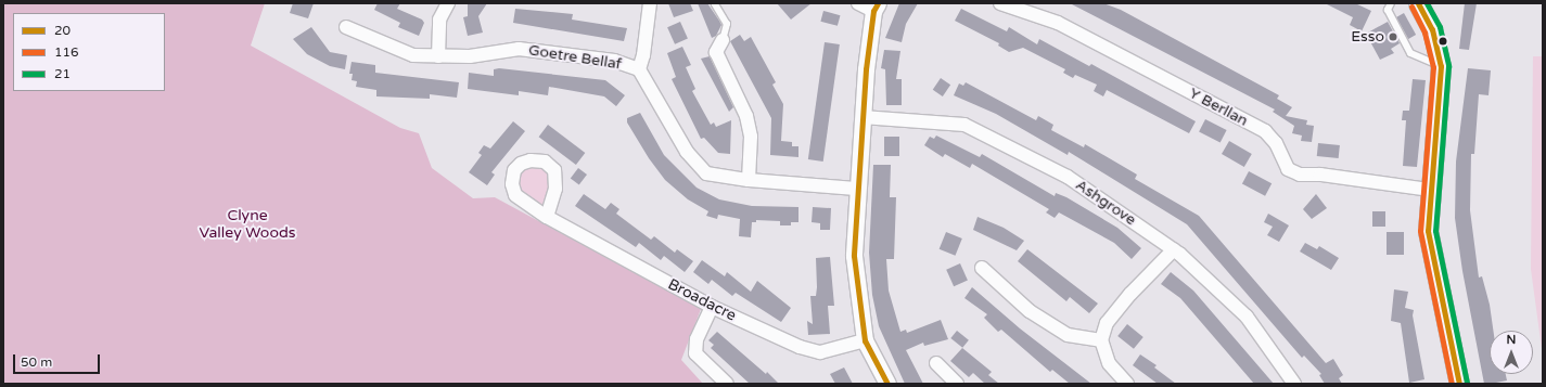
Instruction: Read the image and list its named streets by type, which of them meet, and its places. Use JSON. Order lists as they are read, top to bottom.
{
  "streets": {
    "street": [
      "Goetre Bellaf",
      "Y Berllan",
      "Ashgrove",
      "Broadacre"
    ]
  },
  "parks": ["Clyne Valley Woods"],
  "places": ["Esso"],
  "lines": ["transit line 20", "transit line 21", "transit line 116"],
  "legend": ["20", "116", "21"],
  "scale_bar": "50 m",
  "north": "top"
}
